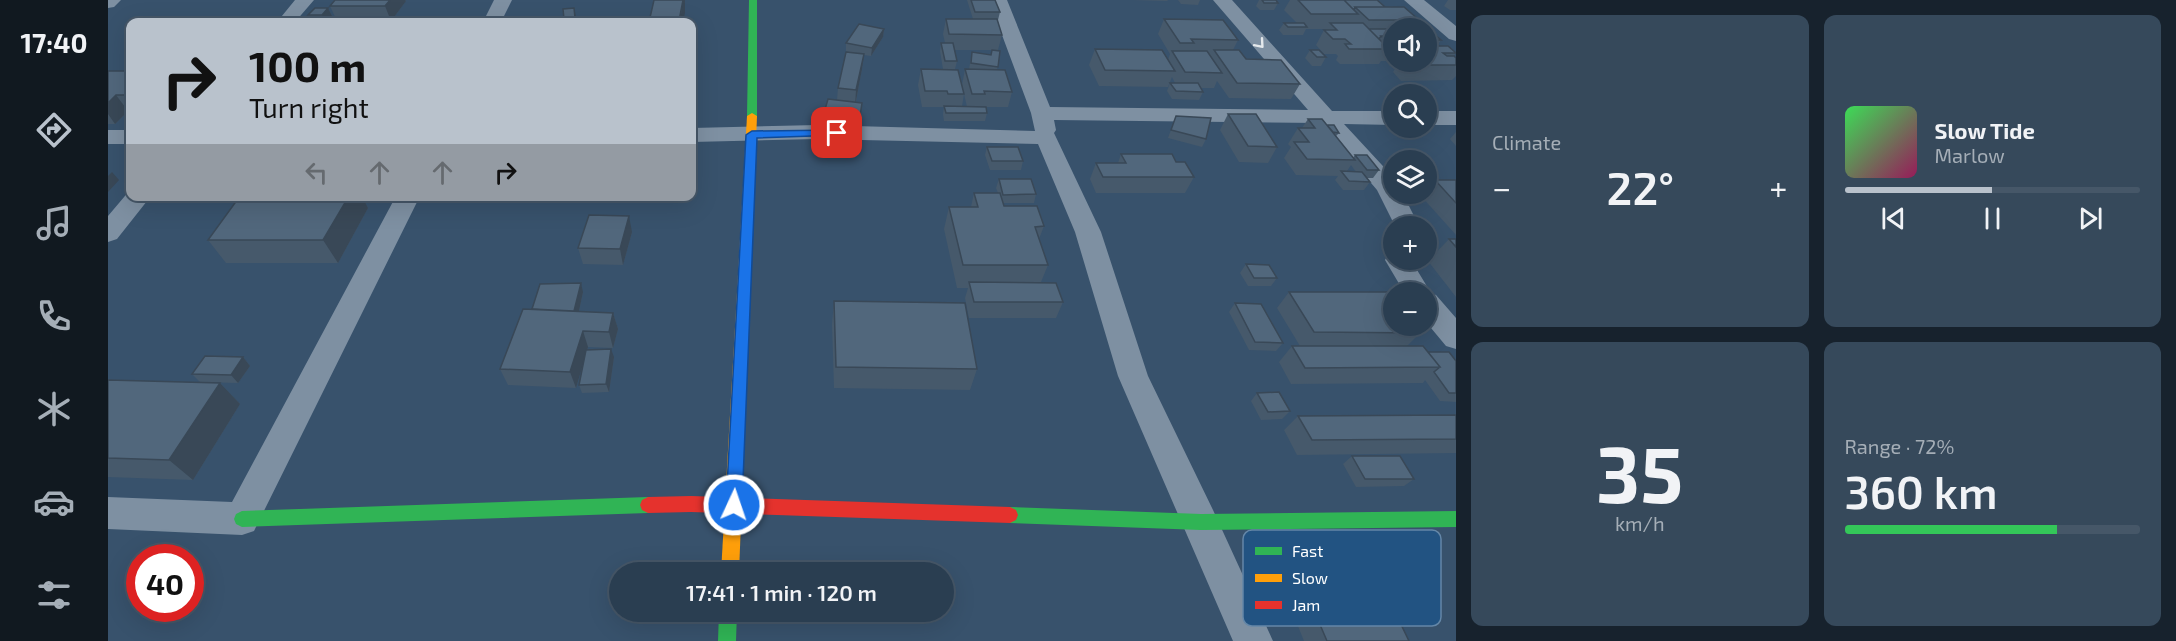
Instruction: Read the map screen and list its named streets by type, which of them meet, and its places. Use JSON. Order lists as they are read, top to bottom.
{
  "legend": ["Fast", "Slow", "Jam"],
  "page": {
    "tabs": "17:40",
    "tile": [
      "Climate",
      ["35", "km/h"],
      ["Range · 72%", "360 km"]
    ],
    "map_buttons": ["+", "−"],
    "turn": ["100 m", "Turn right"],
    "song": ["Slow Tide", "Marlow"],
    "heat": ["−", "22°", "+"],
    "limit": "40",
    "trip": "17:41 · 1 min · 120 m"
  }
}
